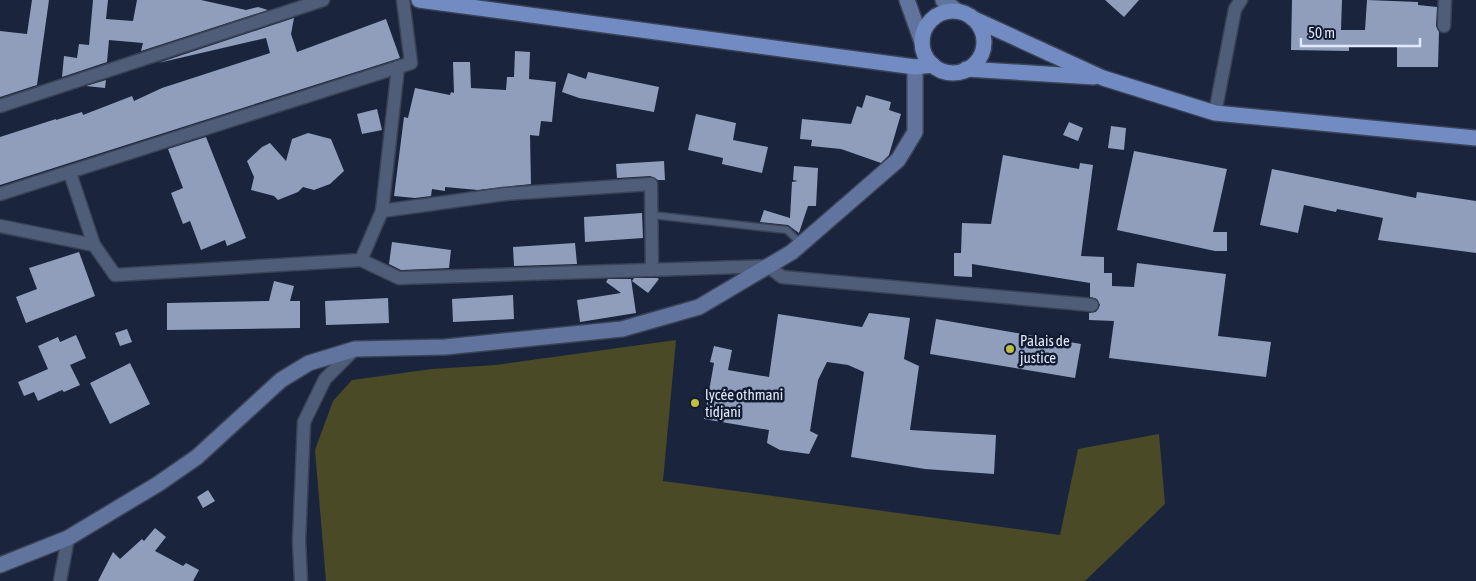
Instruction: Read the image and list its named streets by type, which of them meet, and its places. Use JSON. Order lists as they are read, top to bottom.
{
  "places": ["Palais de justice", "lycée othmani tidjani"],
  "scale_bar": "50 m"
}
